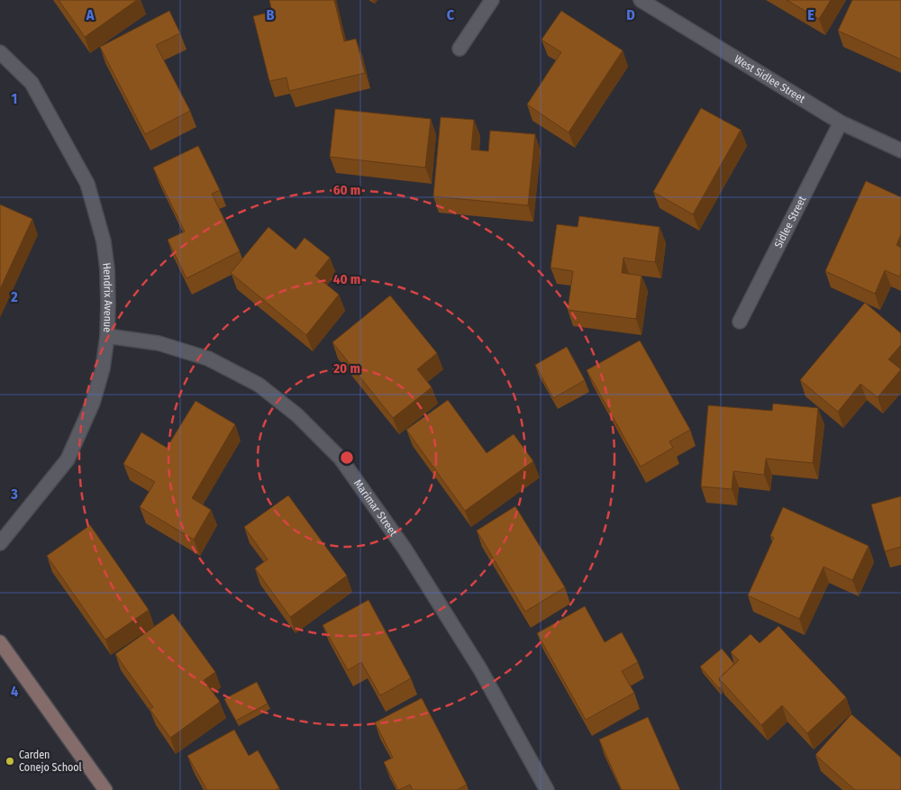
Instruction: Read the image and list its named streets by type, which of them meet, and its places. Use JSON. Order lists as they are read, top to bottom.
{
  "streets": {
    "street": [
      "West Sidlee Street",
      "Sidlee Street",
      "Hendrix Avenue",
      "Marimar Street"
    ]
  },
  "crossings": [
    ["West Sidlee Street", "Sidlee Street"],
    ["Hendrix Avenue", "Marimar Street"]
  ],
  "places": ["Carden Conejo School"],
  "grid": {
    "columns": [
      "A",
      "B",
      "C",
      "D",
      "E"
    ],
    "rows": [
      "1",
      "2",
      "3",
      "4"
    ]
  },
  "rings": ["60 m", "40 m", "20 m"]
}
